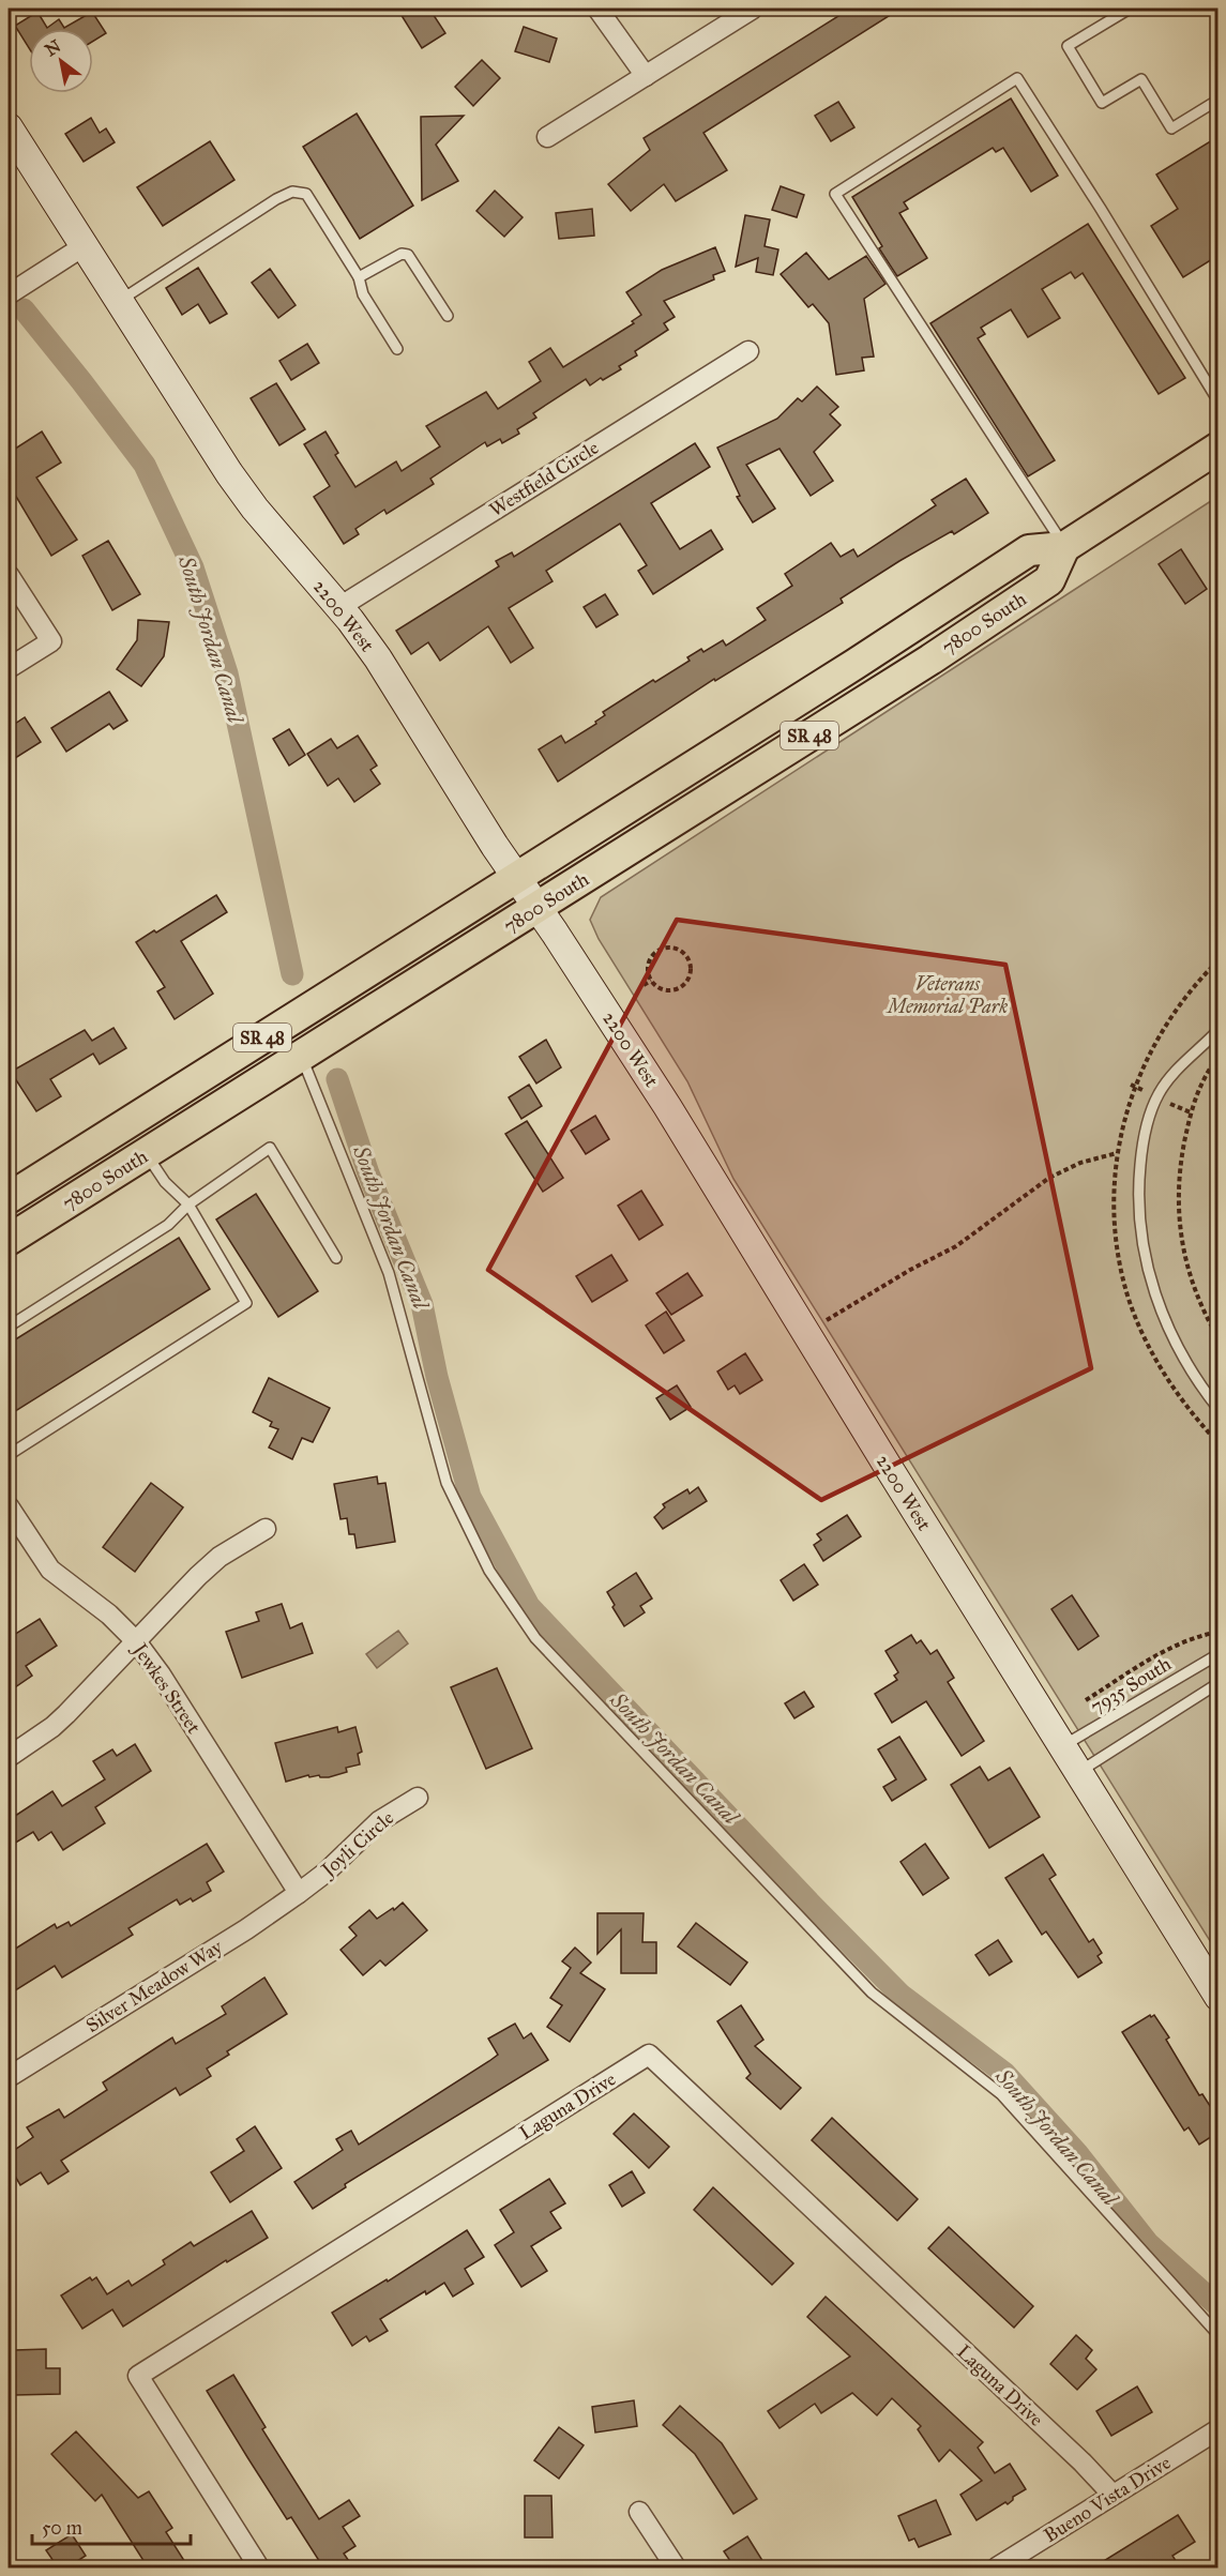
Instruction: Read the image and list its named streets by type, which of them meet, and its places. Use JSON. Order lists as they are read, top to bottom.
{
  "streets": {
    "main road": ["7800 South", "SR 48"],
    "street": [
      "Westfield Circle",
      "2200 West",
      "Jewkes Street",
      "Joyli Circle",
      "Silver Meadow Way",
      "Laguna Drive",
      "Bueno Vista Drive"
    ],
    "lane": ["7935 South"]
  },
  "crossings": [
    ["Westfield Circle", "2200 West"],
    ["2200 West", "7800 South"],
    ["2200 West", "7935 South"],
    ["Jewkes Street", "Joyli Circle"],
    ["Jewkes Street", "Silver Meadow Way"],
    ["Joyli Circle", "Silver Meadow Way"],
    ["Laguna Drive", "Bueno Vista Drive"]
  ],
  "water": ["South Jordan Canal"],
  "parks": ["Veterans Memorial Park"],
  "scale_bar": "50 m",
  "north": "top left"
}
